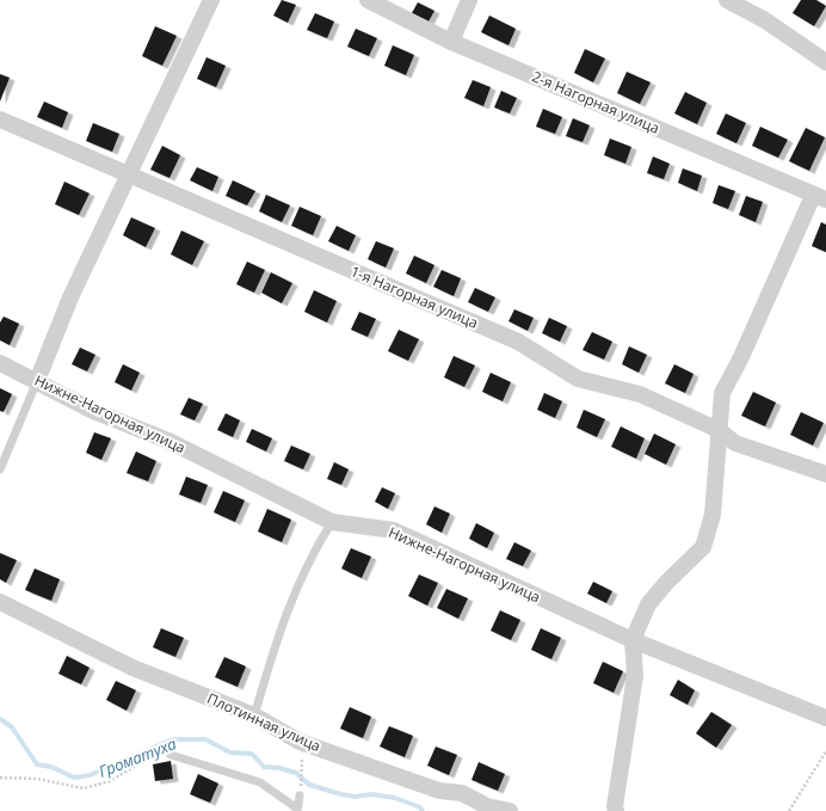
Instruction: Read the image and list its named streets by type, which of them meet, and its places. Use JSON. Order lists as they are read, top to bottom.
{
  "streets": {
    "street": [
      "2-я Нагорная улица",
      "1-я Нагорная улица",
      "Нижне-Нагорная улица",
      "Плотинная улица"
    ]
  },
  "water": ["Громатуха"]
}
